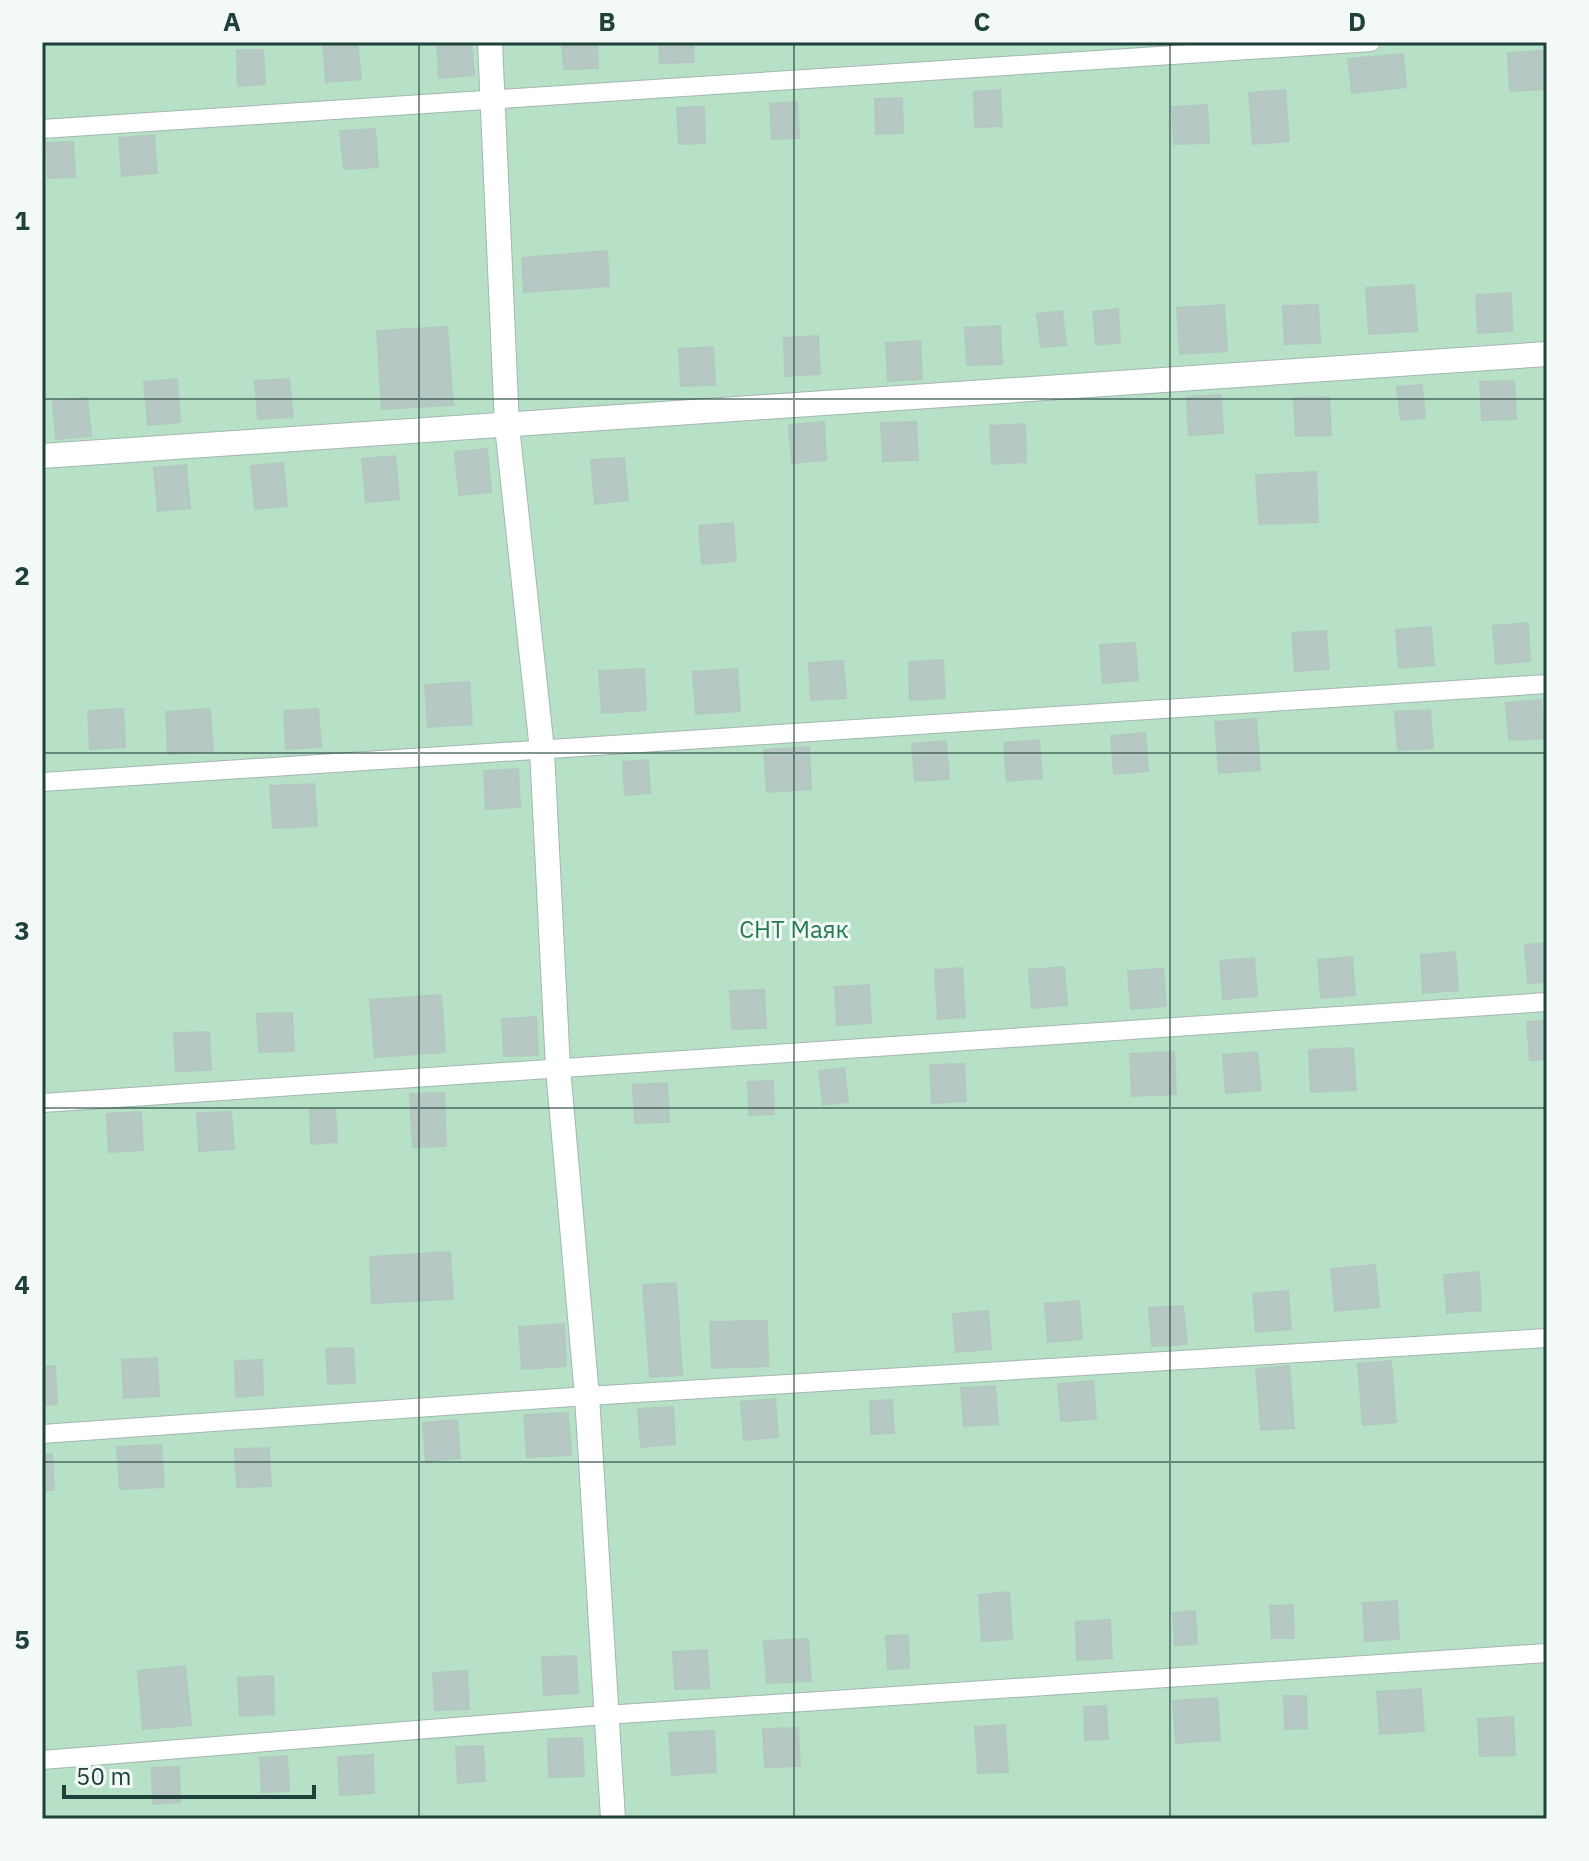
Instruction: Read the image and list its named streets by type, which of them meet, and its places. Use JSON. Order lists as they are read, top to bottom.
{
  "parks": ["СНТ Маяк"],
  "scale_bar": "50 m",
  "grid": {
    "columns": [
      "A",
      "B",
      "C",
      "D"
    ],
    "rows": [
      "1",
      "2",
      "3",
      "4",
      "5"
    ]
  }
}
